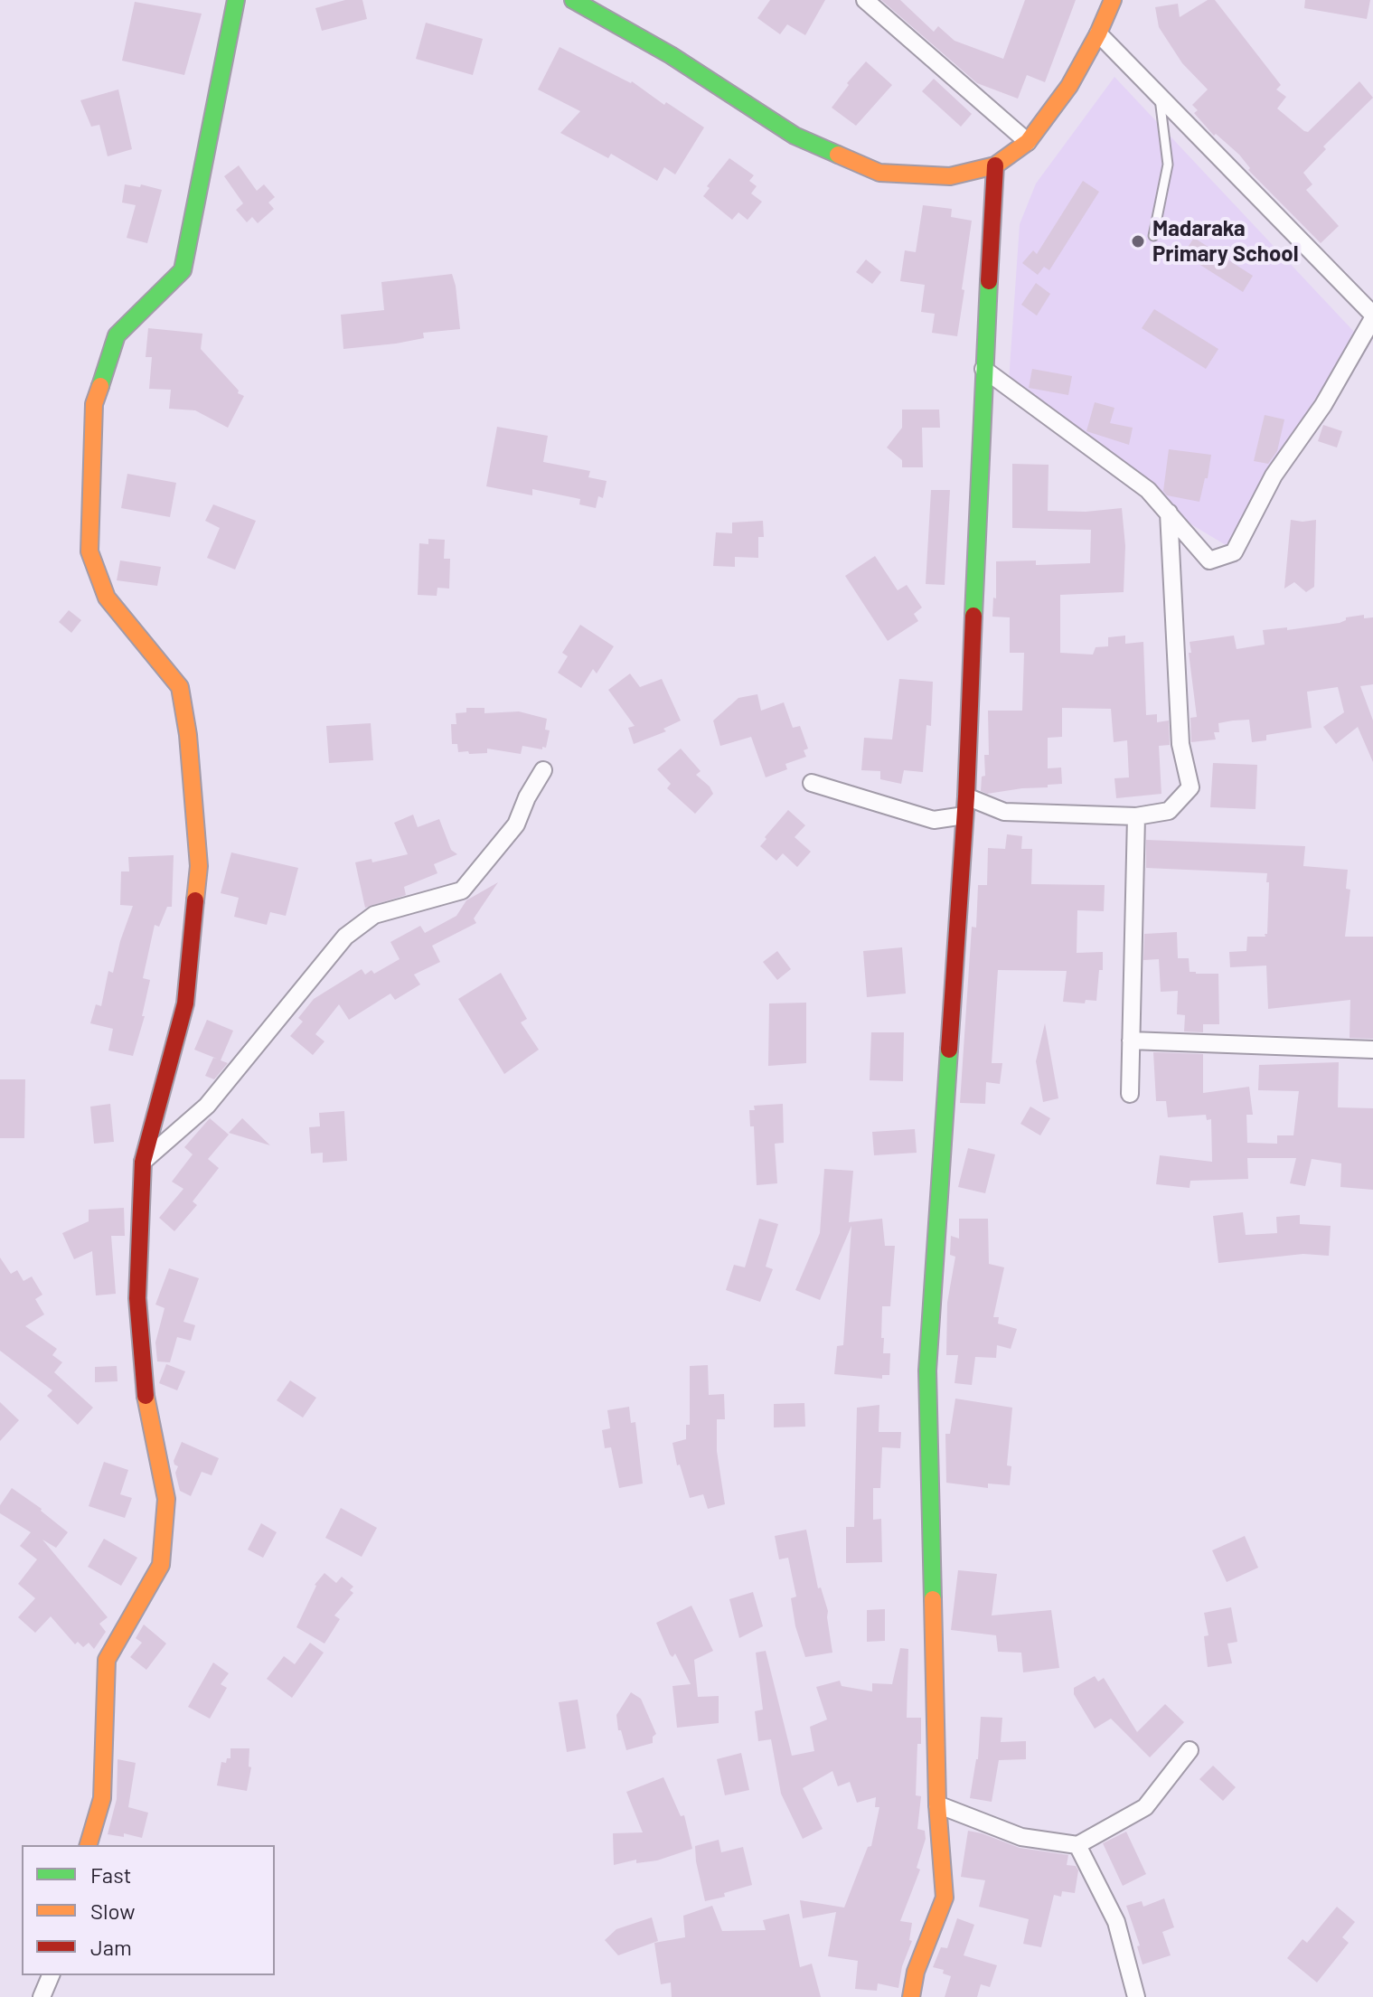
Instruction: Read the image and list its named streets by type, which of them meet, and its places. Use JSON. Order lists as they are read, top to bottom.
{
  "places": ["Madaraka Primary School"],
  "legend": ["Fast", "Slow", "Jam"]
}
